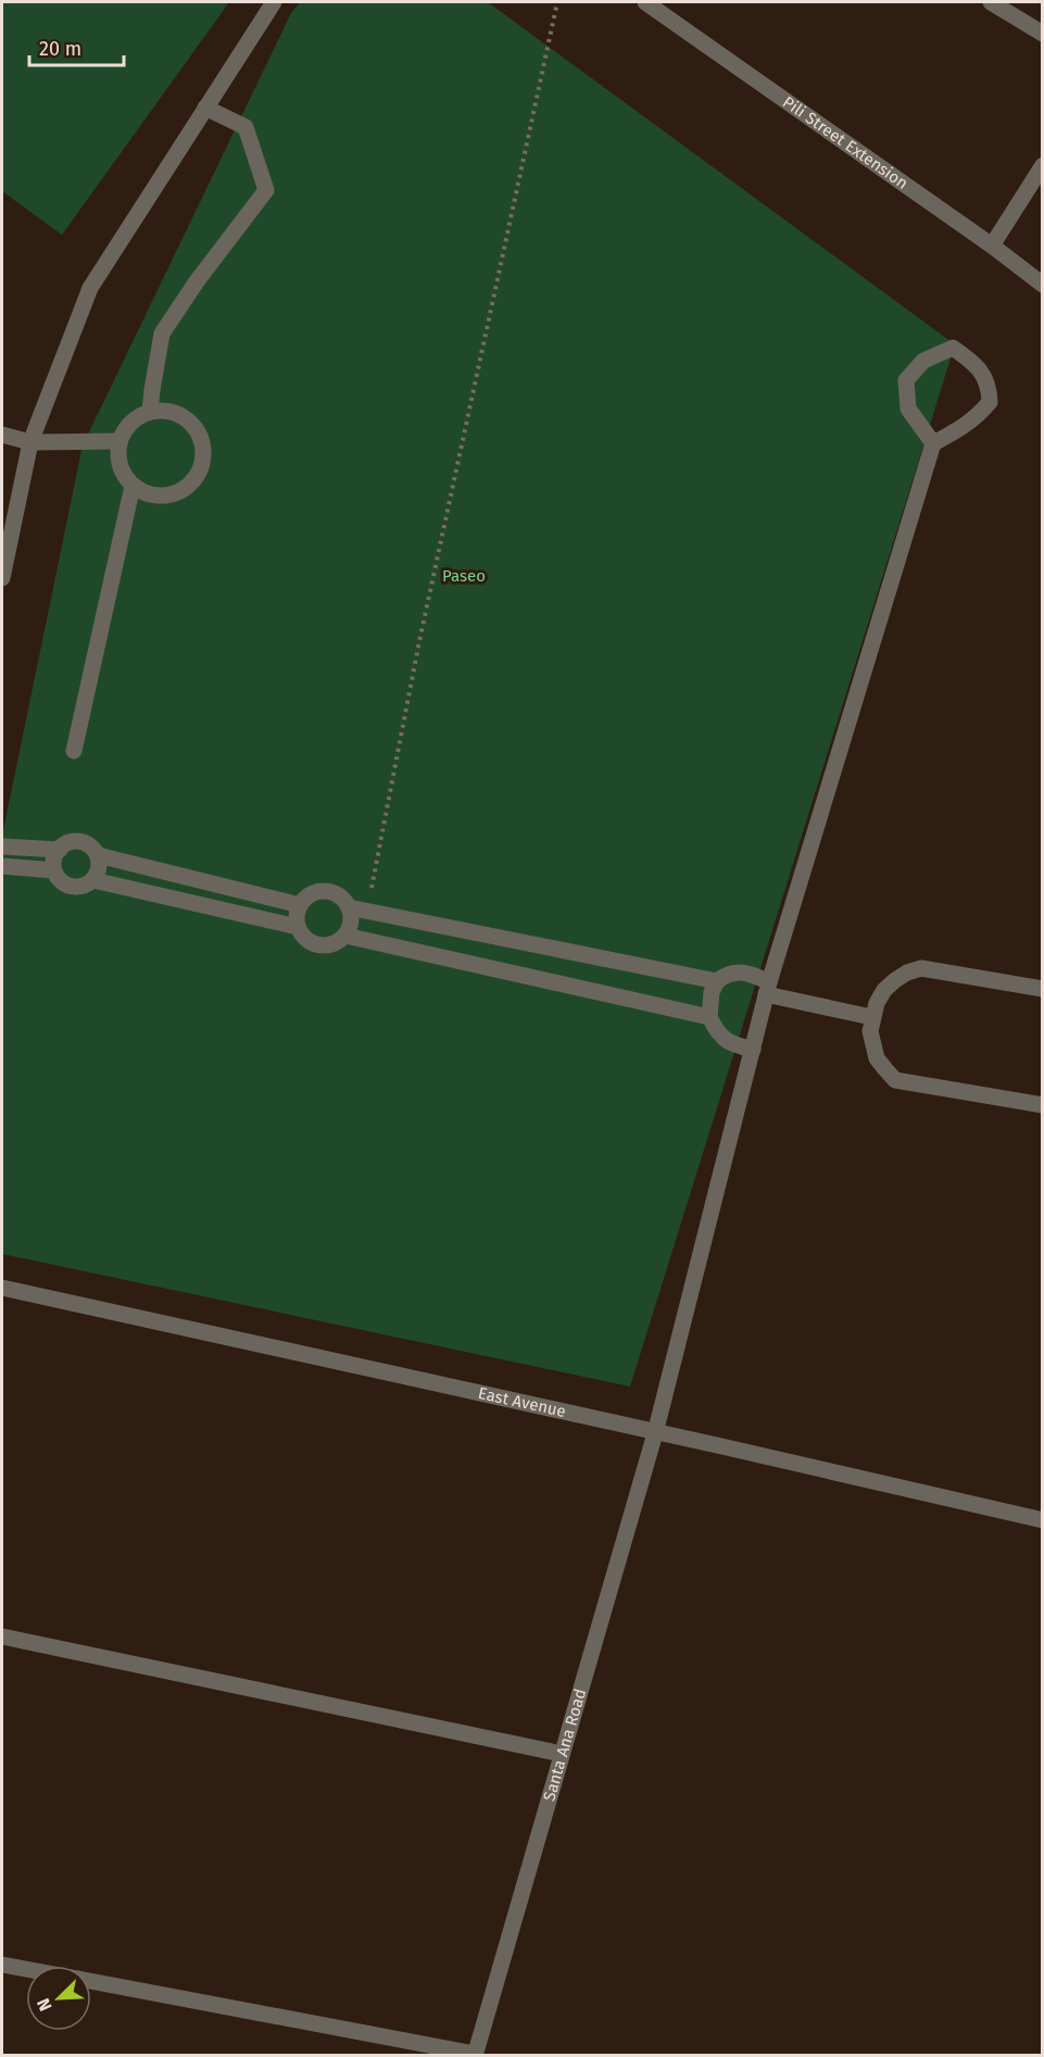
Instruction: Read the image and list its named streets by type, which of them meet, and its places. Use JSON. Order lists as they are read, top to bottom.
{
  "streets": {
    "street": ["Pili Street Extension", "East Avenue", "Santa Ana Road"]
  },
  "crossings": [
    ["East Avenue", "Santa Ana Road"]
  ],
  "parks": ["Paseo"],
  "scale_bar": "20 m",
  "north": "bottom left"
}
